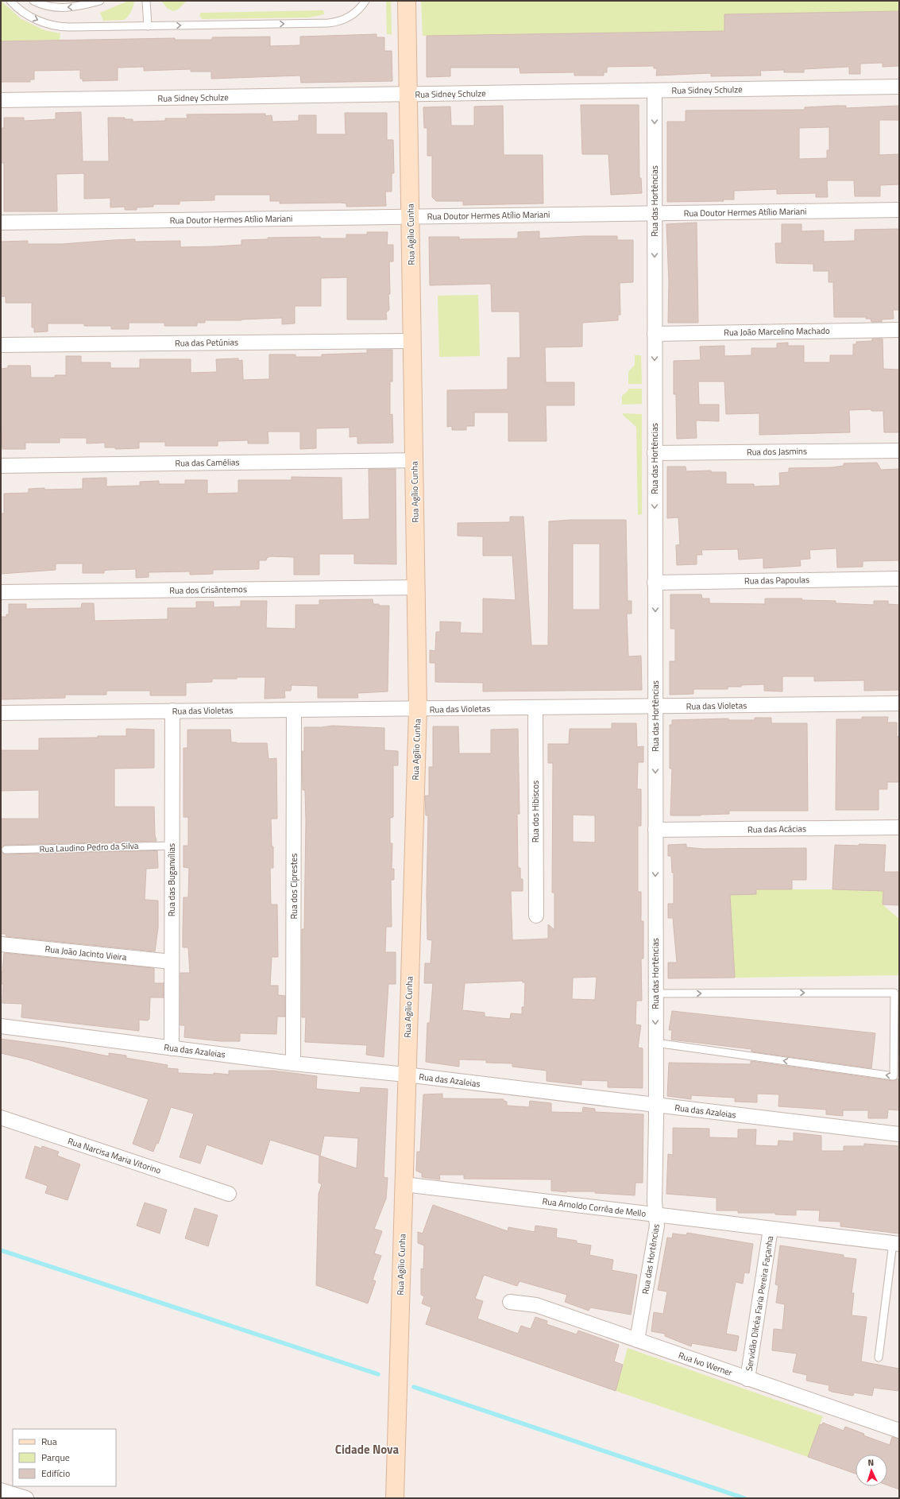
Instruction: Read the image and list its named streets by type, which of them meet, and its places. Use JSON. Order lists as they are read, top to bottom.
{
  "streets": {
    "main road": ["Rua Agílio Cunha"],
    "street": [
      "Rua Sidney Schulze",
      "Rua das Hortências",
      "Rua Doutor Hermes Atílio Mariani",
      "Rua João Marcelino Machado",
      "Rua das Petúnias",
      "Rua dos Jasmins",
      "Rua das Camélias",
      "Rua das Papoulas",
      "Rua dos Crisântemos",
      "Rua das Violetas",
      "Rua dos Hibiscos",
      "Rua das Acácias",
      "Rua das Buganvílias",
      "Rua dos Ciprestes",
      "Rua João Jacinto Vieira",
      "Rua das Azaleias",
      "Rua Narcisa Maria Vitorino",
      "Rua Arnoldo Corrêa de Mello",
      "Servidão Dilcéa Faria Pereira Façanha",
      "Rua Ivo Werner"
    ],
    "lane": ["Rua Laudino Pedro da Silva"]
  },
  "crossings": [
    ["Rua Sidney Schulze", "Rua das Hortências"],
    ["Rua Sidney Schulze", "Rua Agílio Cunha"],
    ["Rua das Hortências", "Rua Doutor Hermes Atílio Mariani"],
    ["Rua das Hortências", "Rua João Marcelino Machado"],
    ["Rua das Hortências", "Rua dos Jasmins"],
    ["Rua das Hortências", "Rua das Papoulas"],
    ["Rua das Hortências", "Rua das Violetas"],
    ["Rua das Hortências", "Rua das Acácias"],
    ["Rua das Hortências", "Rua das Azaleias"],
    ["Rua das Hortências", "Rua Arnoldo Corrêa de Mello"],
    ["Rua das Hortências", "Rua Ivo Werner"],
    ["Rua Doutor Hermes Atílio Mariani", "Rua Agílio Cunha"],
    ["Rua Agílio Cunha", "Rua das Petúnias"],
    ["Rua Agílio Cunha", "Rua das Camélias"],
    ["Rua Agílio Cunha", "Rua dos Crisântemos"],
    ["Rua Agílio Cunha", "Rua das Violetas"],
    ["Rua Agílio Cunha", "Rua das Azaleias"],
    ["Rua Agílio Cunha", "Rua Arnoldo Corrêa de Mello"],
    ["Rua das Violetas", "Rua dos Hibiscos"],
    ["Rua das Violetas", "Rua das Buganvílias"],
    ["Rua das Violetas", "Rua dos Ciprestes"],
    ["Rua Laudino Pedro da Silva", "Rua das Buganvílias"],
    ["Rua das Buganvílias", "Rua João Jacinto Vieira"],
    ["Rua das Buganvílias", "Rua das Azaleias"],
    ["Rua dos Ciprestes", "Rua das Azaleias"],
    ["Rua Arnoldo Corrêa de Mello", "Servidão Dilcéa Faria Pereira Façanha"],
    ["Servidão Dilcéa Faria Pereira Façanha", "Rua Ivo Werner"]
  ],
  "one_way": ["Rua das Hortências"],
  "districts": ["Cidade Nova"],
  "legend": ["Rua", "Parque", "Edifício"],
  "north": "top"
}
